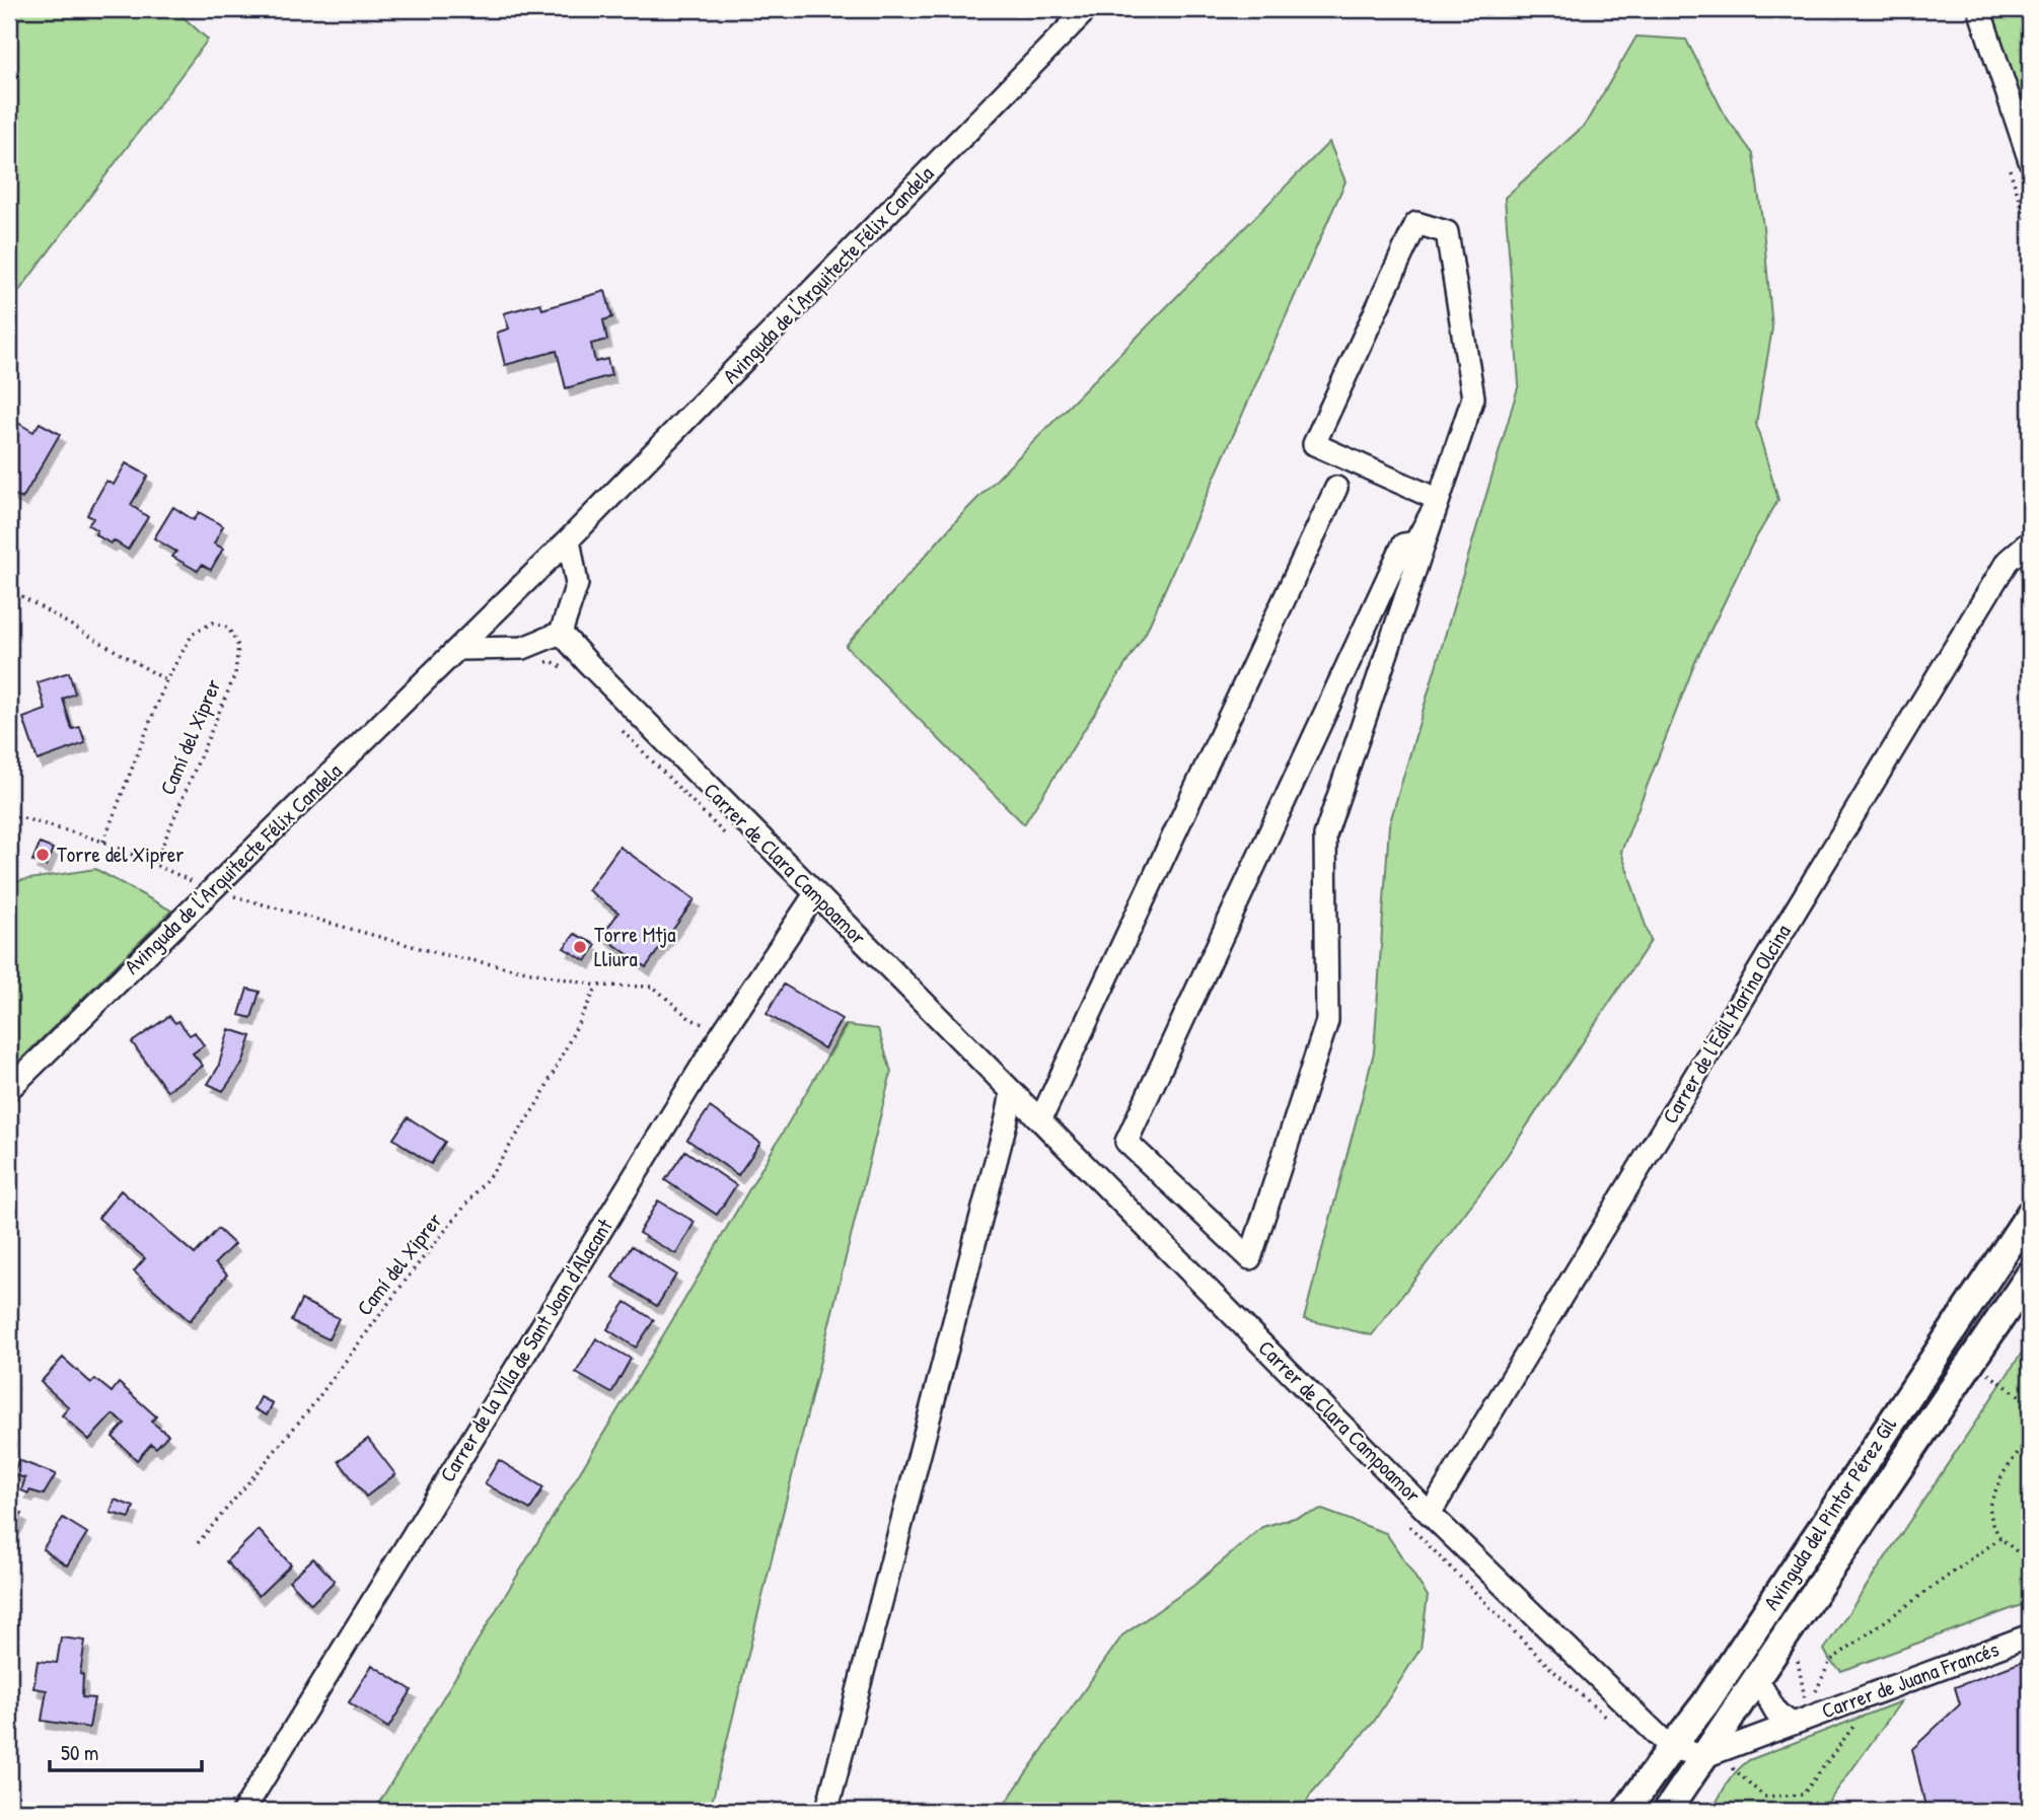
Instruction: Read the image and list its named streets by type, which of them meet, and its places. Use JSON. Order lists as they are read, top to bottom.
{
  "streets": {
    "main road": ["Avinguda del Pintor Pérez Gil"],
    "street": [
      "Avinguda de l'Arquitecte Félix Candela",
      "Carrer de Clara Campoamor",
      "Carrer de l'Edil Marina Olcina",
      "Carrer de la Vila de Sant Joan d'Alacant",
      "Carrer de Juana Francés"
    ],
    "path": ["Camí del Xiprer"]
  },
  "crossings": [
    ["Carrer de Clara Campoamor", "Carrer de l'Edil Marina Olcina"],
    ["Carrer de Clara Campoamor", "Carrer de la Vila de Sant Joan d'Alacant"],
    ["Carrer de Clara Campoamor", "Avinguda del Pintor Pérez Gil"],
    ["Avinguda del Pintor Pérez Gil", "Carrer de Juana Francés"]
  ],
  "places": ["Torre del Xiprer", "Torre Mtja Lliura"],
  "scale_bar": "50 m"
}
